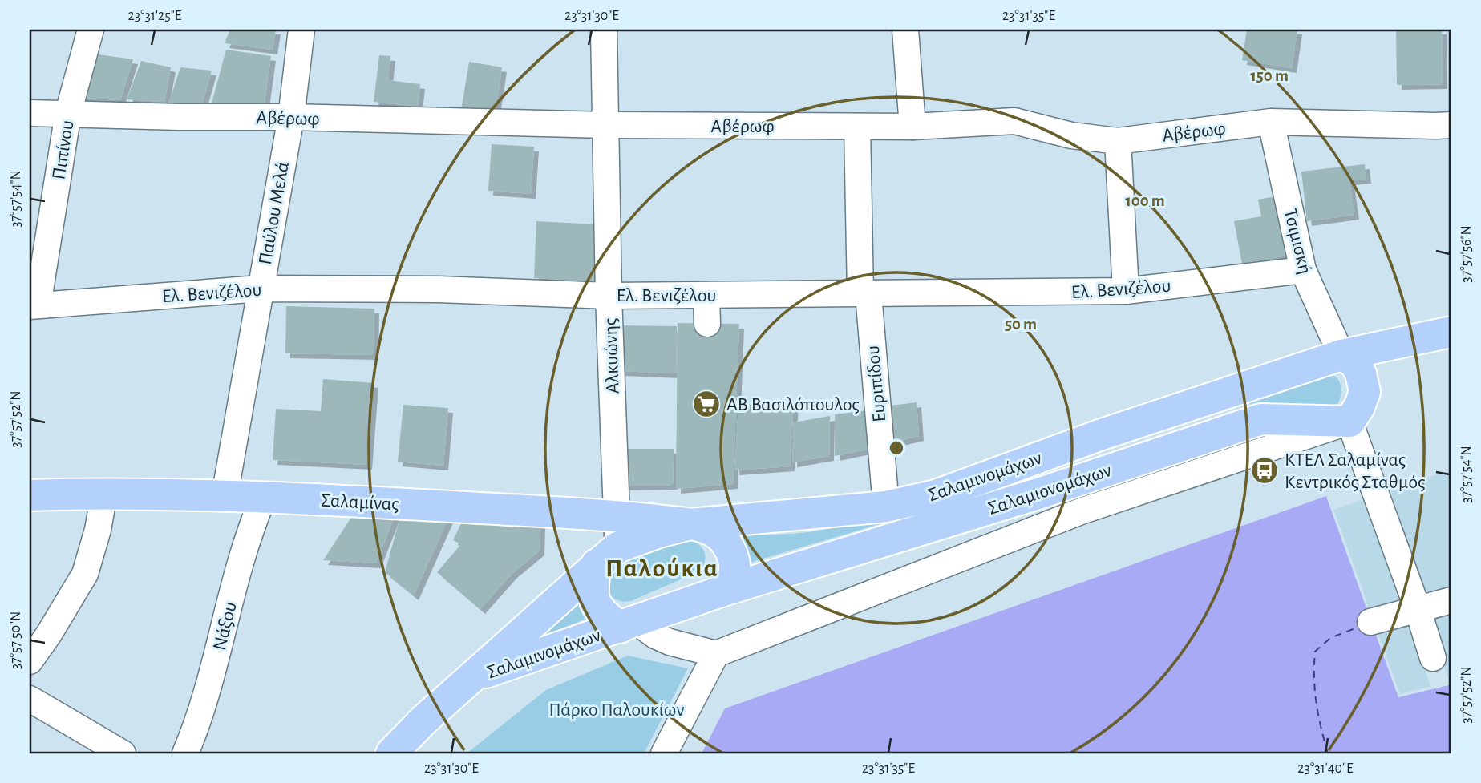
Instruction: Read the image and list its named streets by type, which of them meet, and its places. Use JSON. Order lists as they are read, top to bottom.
{
  "streets": {
    "main road": ["Σαλαμινομάχων", "Σαλαμιονομάχων", "Σαλαμίνας"],
    "street": [
      "Αβέρωφ",
      "Πιπίνου",
      "Παύλου Μελά",
      "Τσιμισκή",
      "Ελ. Βενιζέλου",
      "Αλκυώνης",
      "Ευριπίδου",
      "Νάξου"
    ]
  },
  "crossings": [
    ["Αβέρωφ", "Πιπίνου"],
    ["Αβέρωφ", "Παύλου Μελά"],
    ["Αβέρωφ", "Τσιμισκή"],
    ["Αβέρωφ", "Αλκυώνης"],
    ["Αβέρωφ", "Ευριπίδου"],
    ["Πιπίνου", "Ελ. Βενιζέλου"],
    ["Παύλου Μελά", "Ελ. Βενιζέλου"],
    ["Παύλου Μελά", "Σαλαμίνας"],
    ["Τσιμισκή", "Ελ. Βενιζέλου"],
    ["Τσιμισκή", "Σαλαμινομάχων"],
    ["Ελ. Βενιζέλου", "Αλκυώνης"],
    ["Ελ. Βενιζέλου", "Ευριπίδου"],
    ["Αλκυώνης", "Σαλαμινομάχων"],
    ["Αλκυώνης", "Σαλαμίνας"],
    ["Ευριπίδου", "Σαλαμινομάχων"],
    ["Σαλαμινομάχων", "Σαλαμιονομάχων"],
    ["Σαλαμινομάχων", "Σαλαμίνας"],
    ["Σαλαμίνας", "Νάξου"]
  ],
  "districts": ["Παλούκια"],
  "parks": ["Πάρκο Παλουκίων"],
  "places": {
    "supermarket": ["ΑΒ Βασιλόπουλος"],
    "bus stop": ["ΚΤΕΛ Σαλαμίνας Κεντρικός Σταθμός"]
  },
  "coordinates": [
    "23°31'25\"E",
    "23°31'30\"E",
    "23°31'35\"E",
    "37°57'54\"N",
    "37°57'56\"N",
    "37°57'52\"N",
    "37°57'50\"N",
    "23°31'40\"E"
  ],
  "rings": ["150 m", "100 m", "50 m"]
}
